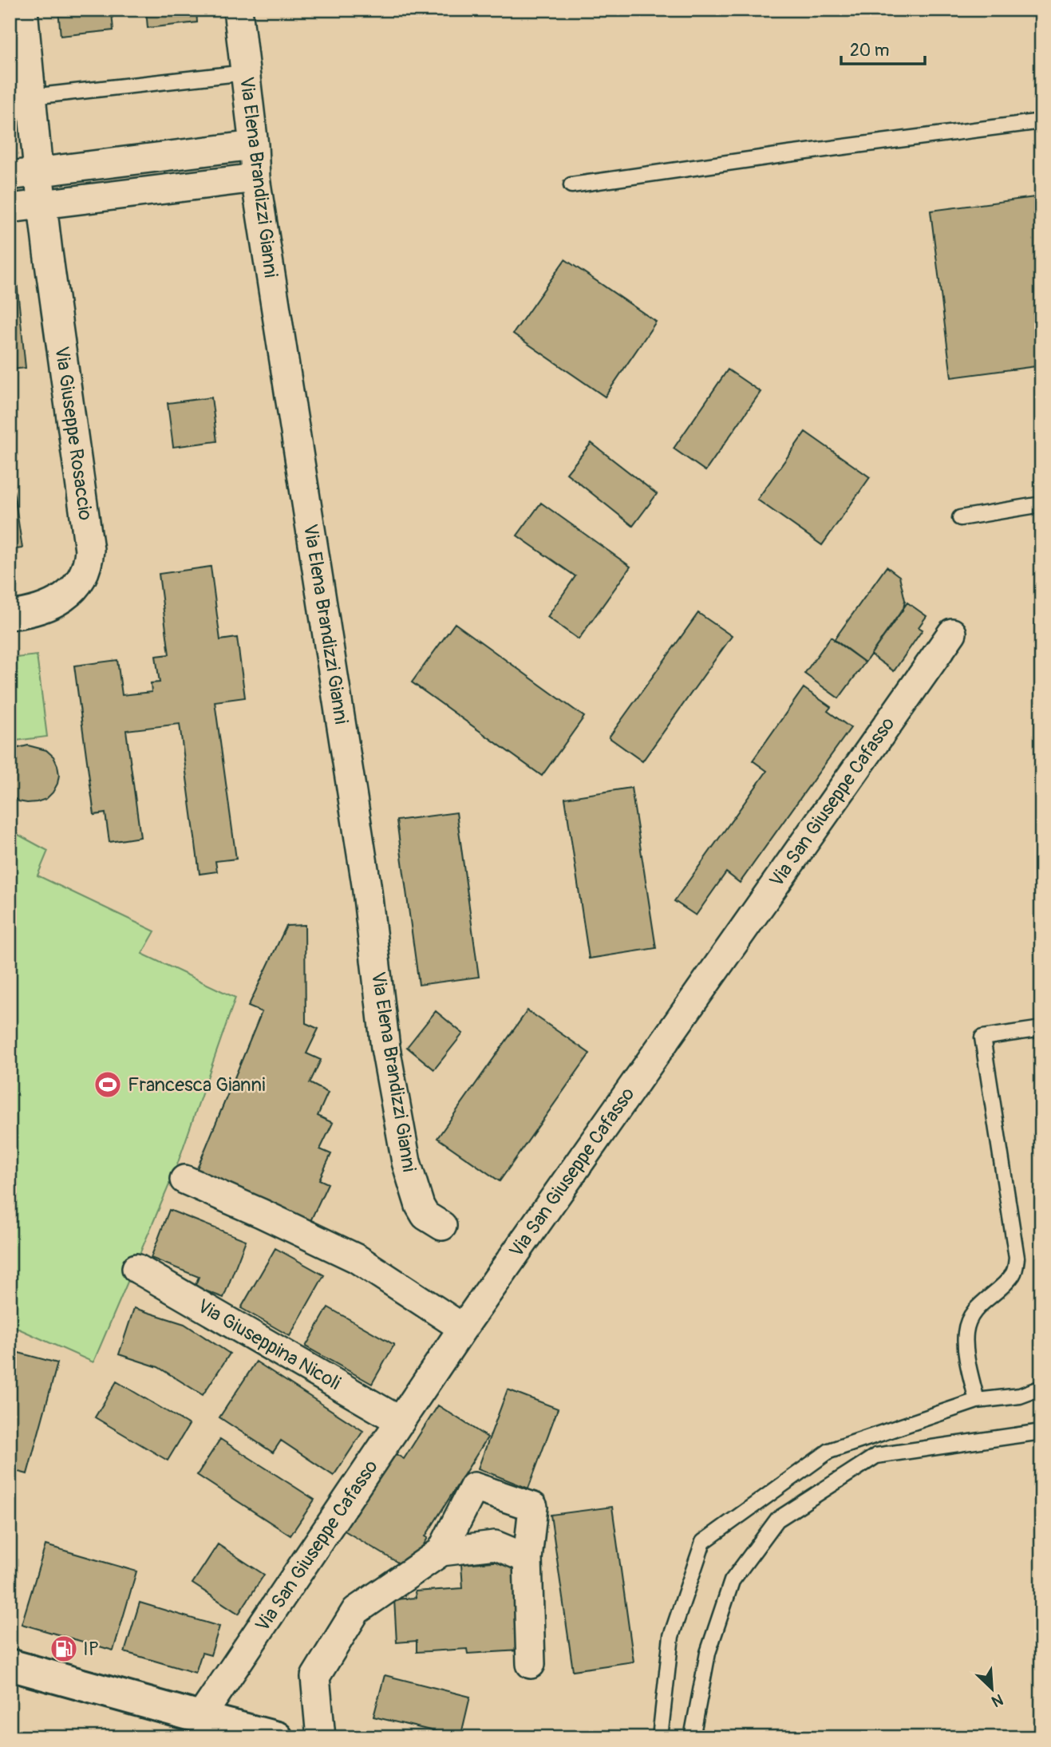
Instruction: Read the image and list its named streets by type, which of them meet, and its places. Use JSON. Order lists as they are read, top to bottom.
{
  "streets": {
    "street": [
      "Via Elena Brandizzi Gianni",
      "Via Giuseppe Rosaccio",
      "Via San Giuseppe Cafasso",
      "Via Giuseppina Nicoli"
    ]
  },
  "crossings": [
    ["Via San Giuseppe Cafasso", "Via Giuseppina Nicoli"]
  ],
  "places": {
    "sports": ["Francesca Gianni"],
    "fuel station": ["IP"]
  },
  "scale_bar": "20 m",
  "north": "bottom right"
}
